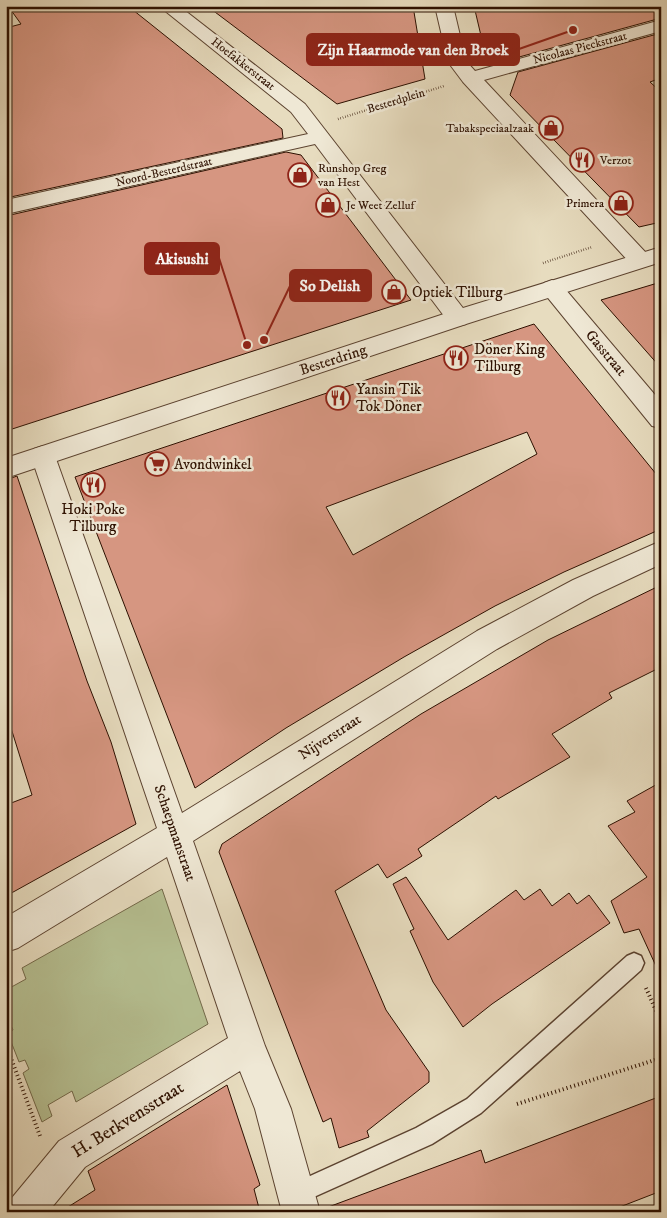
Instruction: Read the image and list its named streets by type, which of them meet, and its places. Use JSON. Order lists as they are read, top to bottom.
{
  "streets": {
    "street": [
      "Nicolaas Pieckstraat",
      "Hoefakkerstraat",
      "Noord-Besterdstraat",
      "Gasstraat",
      "Besterdring",
      "Nijverstraat",
      "Schaepmanstraat",
      "H. Berkvensstraat"
    ],
    "path": ["Besterdplein"]
  },
  "crossings": [
    ["Nicolaas Pieckstraat", "Besterdplein"],
    ["Hoefakkerstraat", "Besterdplein"],
    ["Hoefakkerstraat", "Noord-Besterdstraat"],
    ["Besterdplein", "Noord-Besterdstraat"],
    ["Gasstraat", "Besterdring"],
    ["Besterdring", "Schaepmanstraat"],
    ["Nijverstraat", "Schaepmanstraat"],
    ["Schaepmanstraat", "H. Berkvensstraat"]
  ],
  "places": {
    "other": ["Zijn Haarmode van den Broek", "So Delish", "Akisushi"],
    "shop": [
      "Tabakspeciaalzaak",
      "Runshop Greg van Hest",
      "Primera",
      "Je Weet Zelluf",
      "Optiek Tilburg"
    ],
    "restaurant": [
      "Verzot",
      "Döner King Tilburg",
      "Yansin Tik Tok Döner",
      "Hoki Poke Tilburg"
    ],
    "supermarket": ["Avondwinkel"]
  }
}
